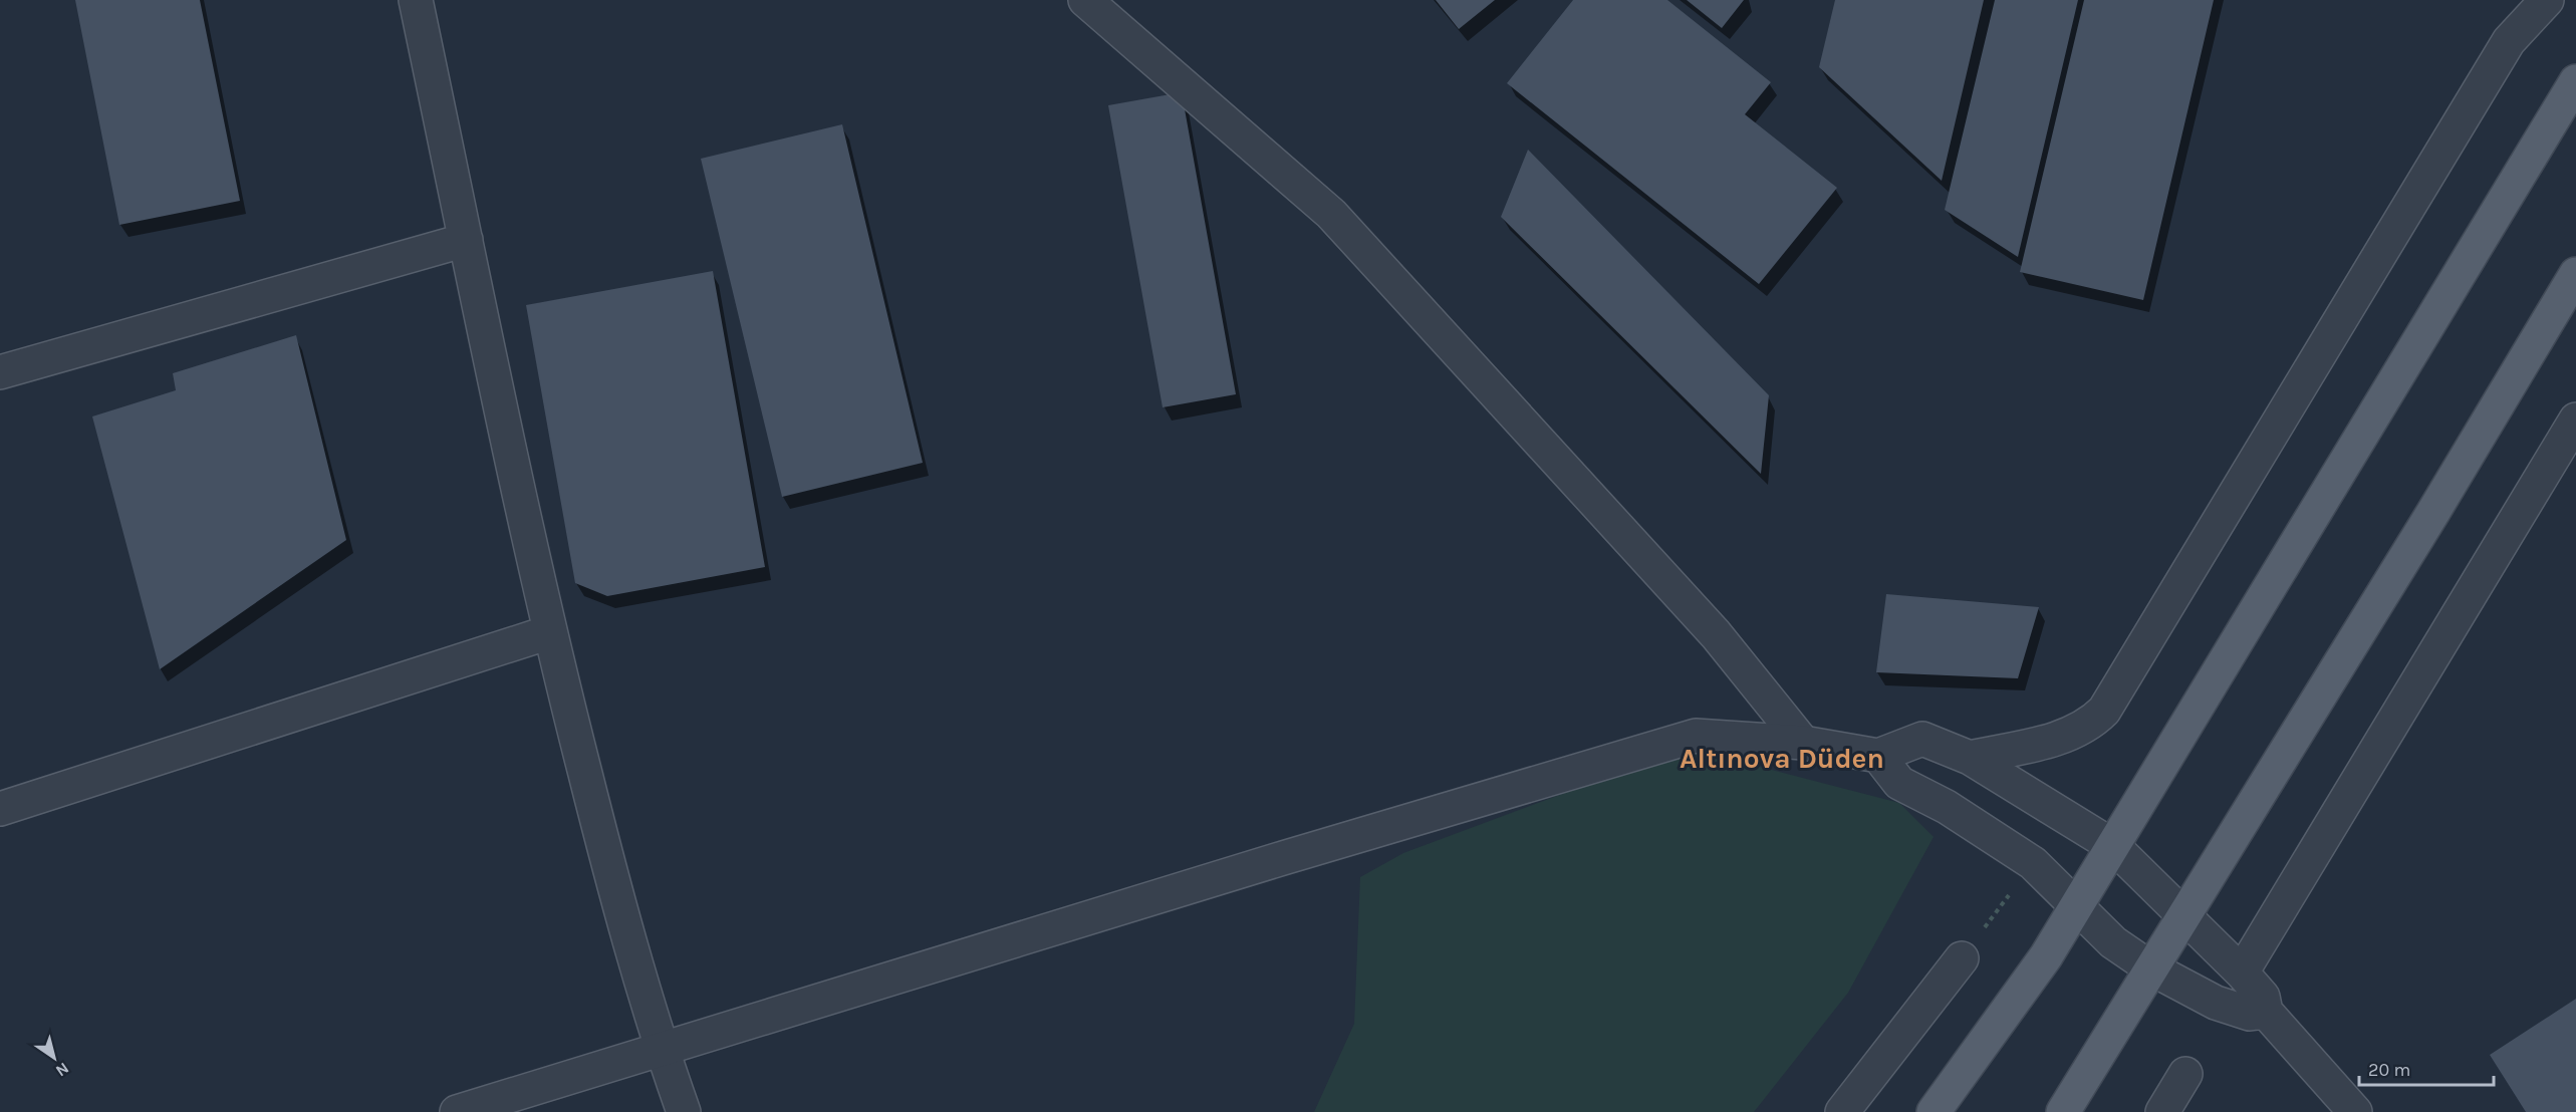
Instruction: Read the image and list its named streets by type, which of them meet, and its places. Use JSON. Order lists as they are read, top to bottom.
{
  "districts": ["Altınova Düden"],
  "scale_bar": "20 m",
  "north": "bottom right"
}
